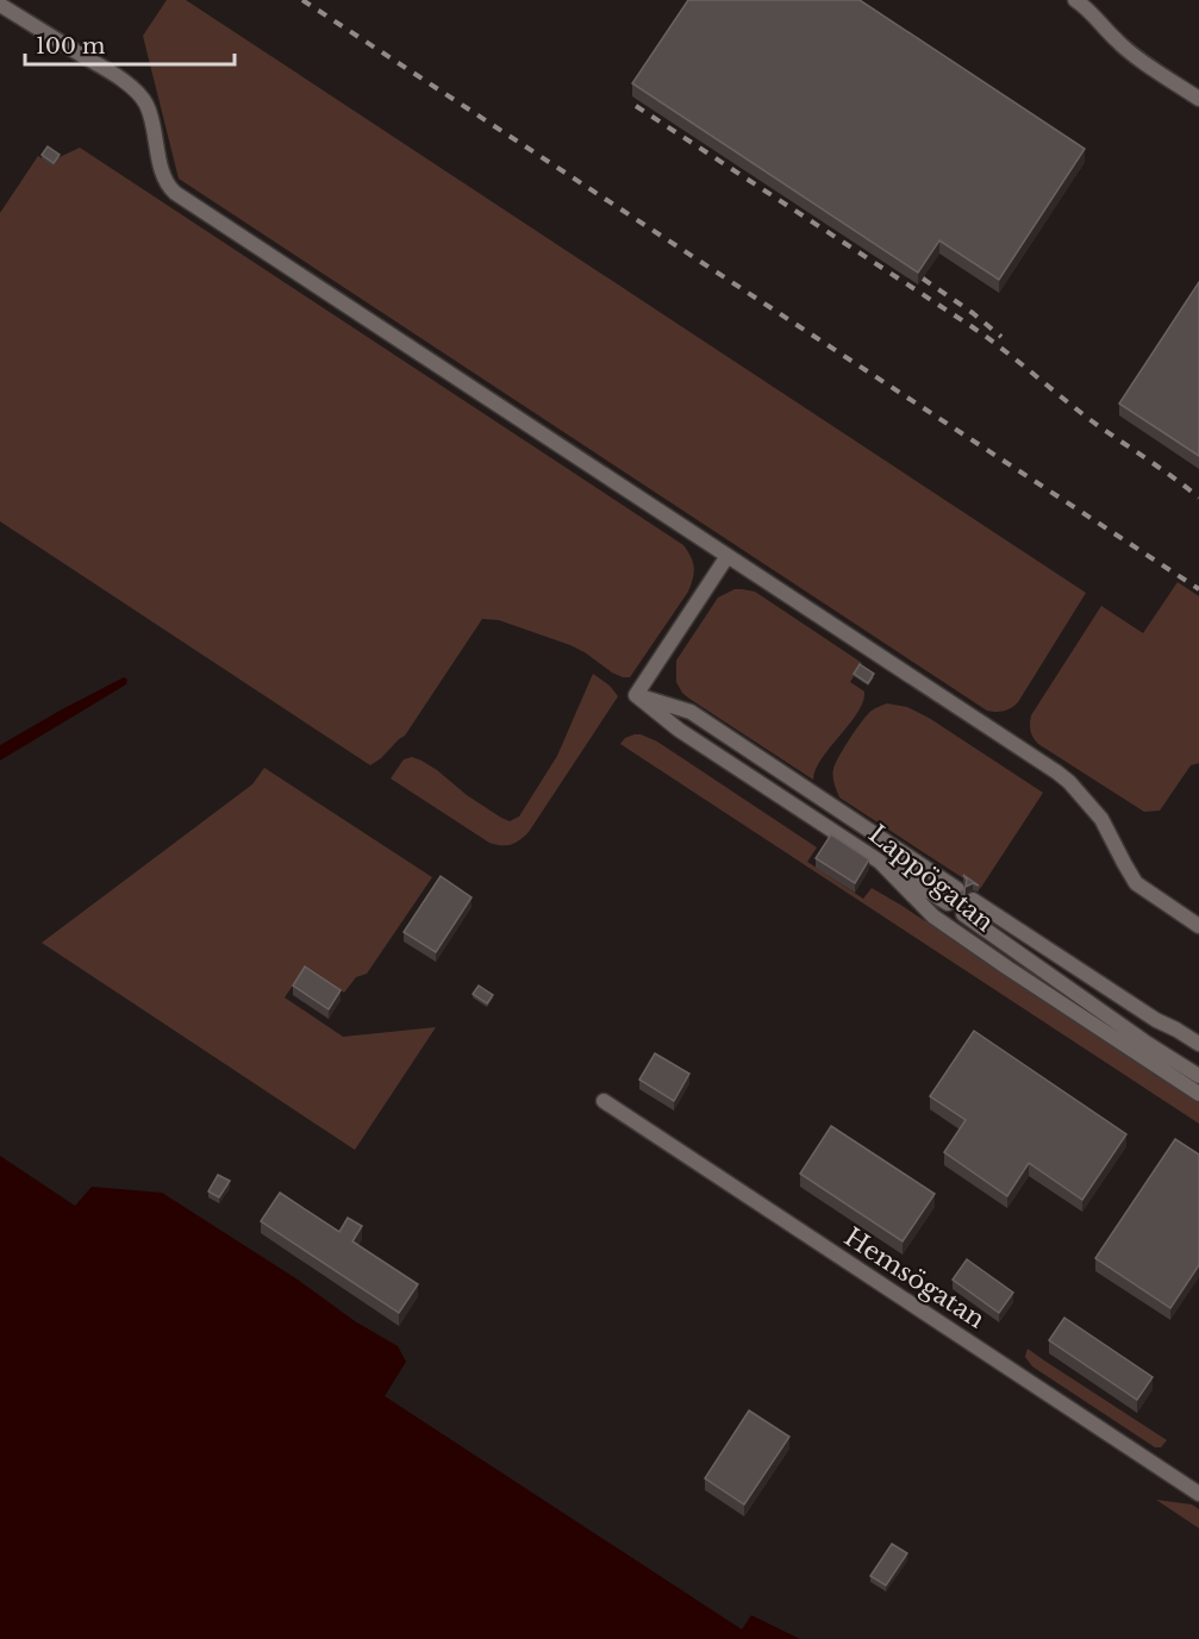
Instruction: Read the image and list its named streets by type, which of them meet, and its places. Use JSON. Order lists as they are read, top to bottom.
{
  "streets": {
    "street": ["Lappögatan", "Hemsögatan"]
  },
  "scale_bar": "100 m"
}
